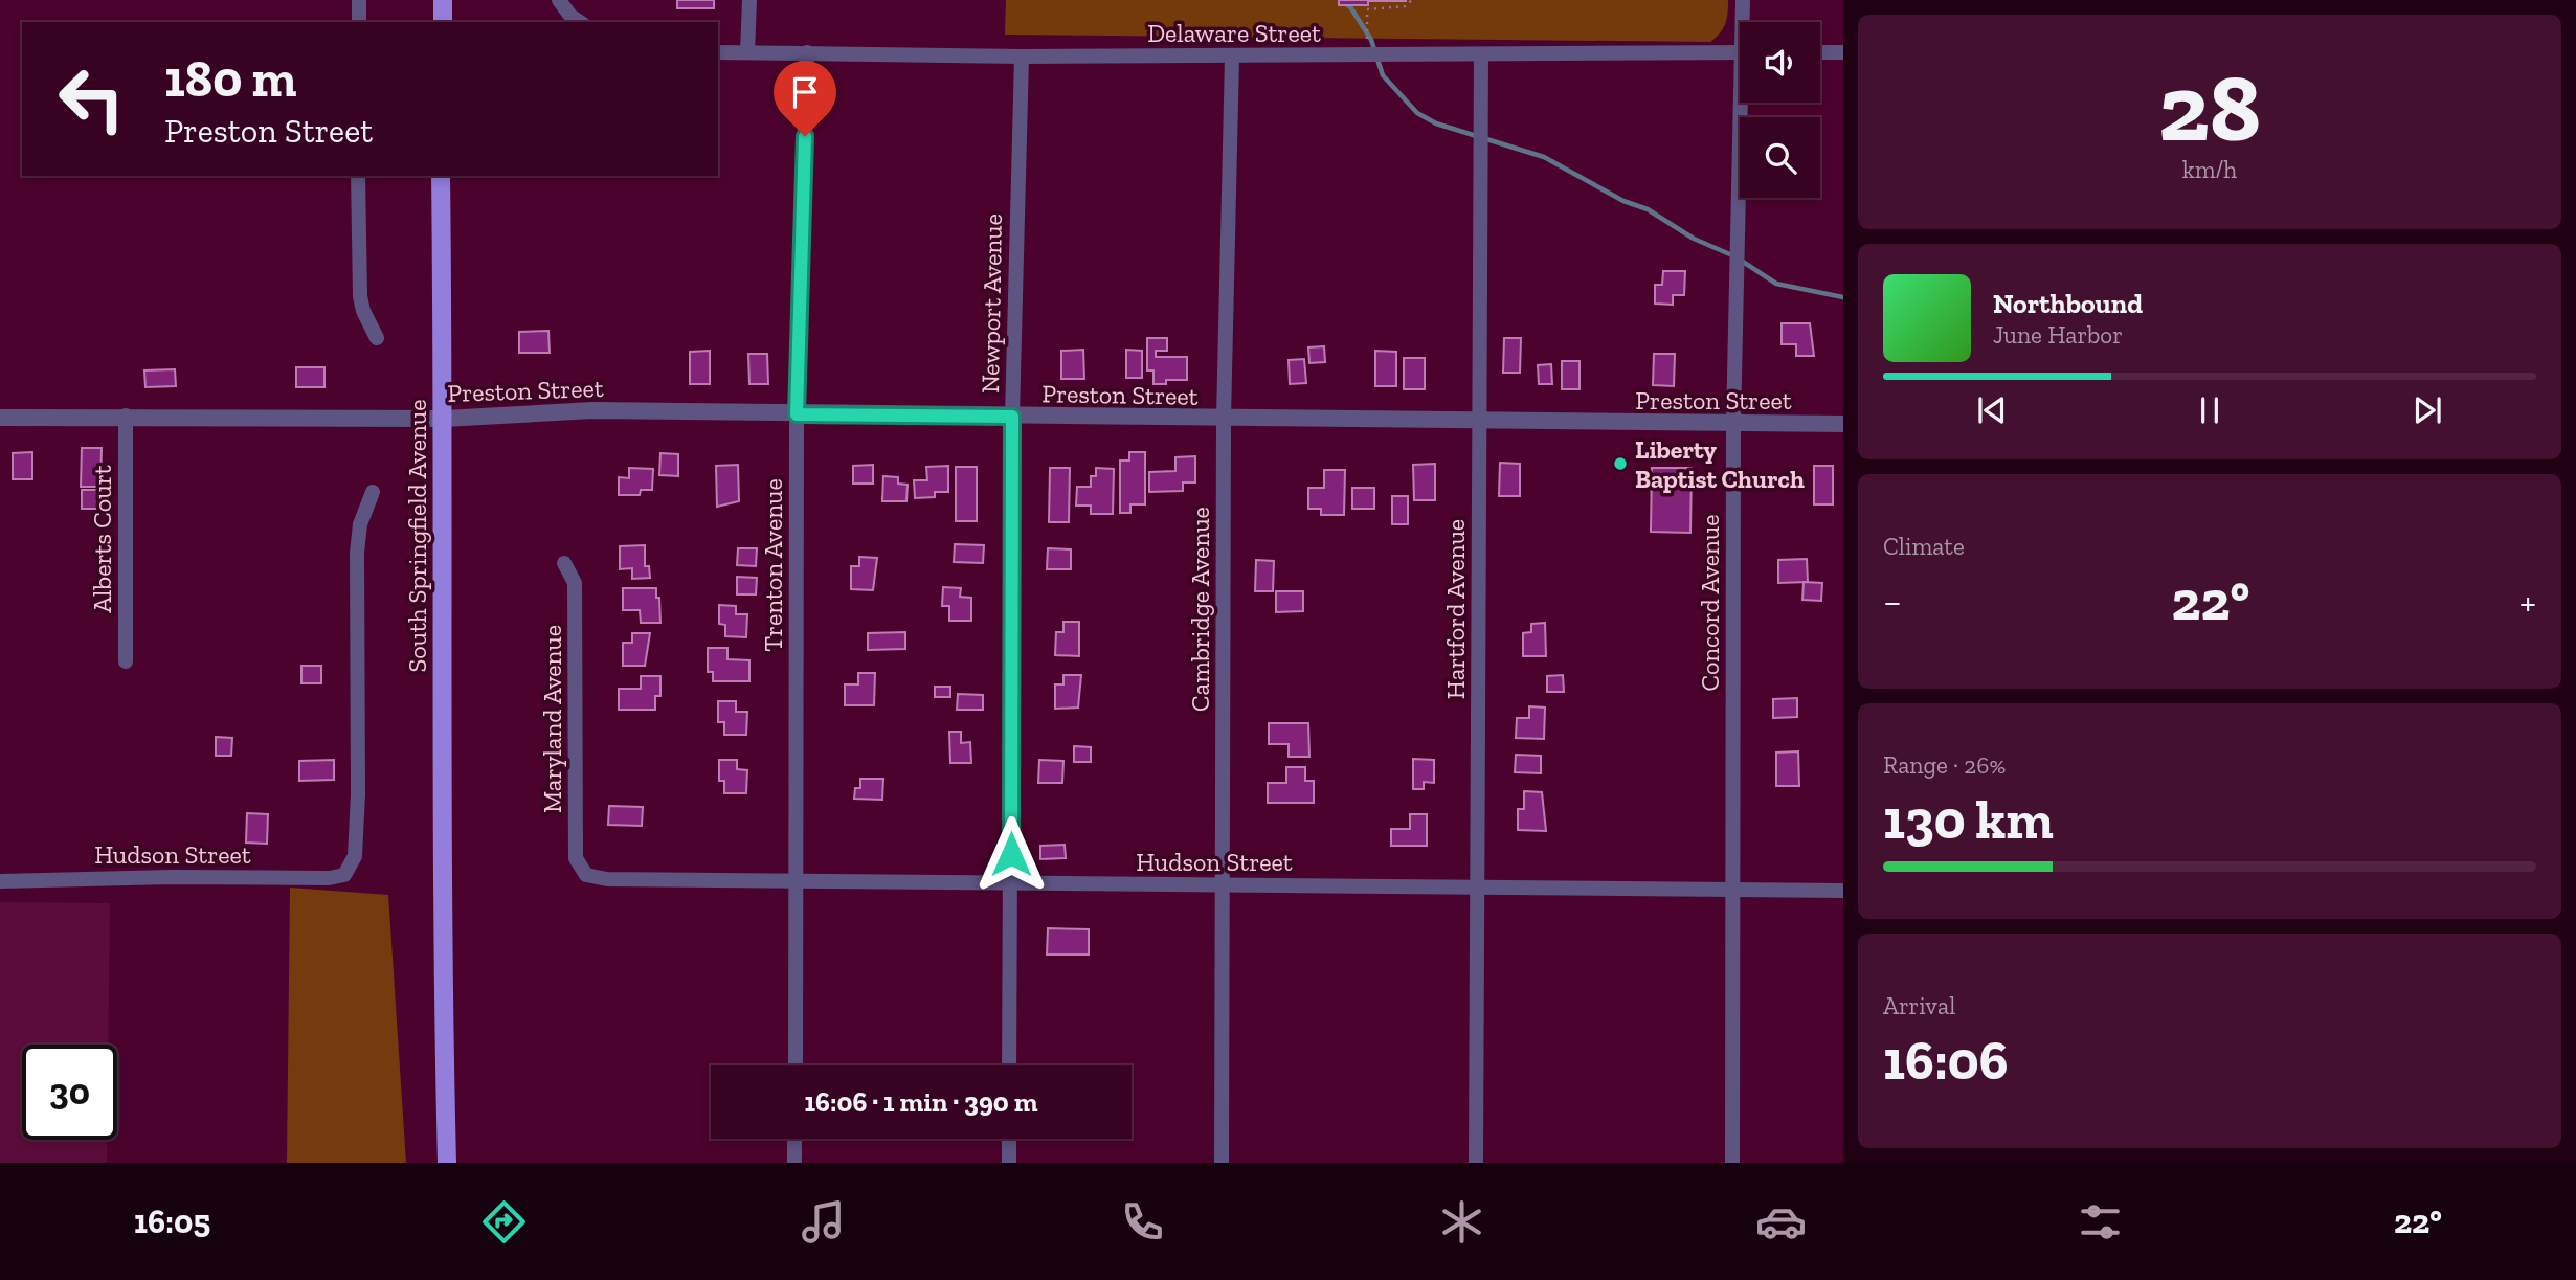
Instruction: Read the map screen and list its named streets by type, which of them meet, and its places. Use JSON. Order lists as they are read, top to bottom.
{
  "streets": {
    "main road": ["South Springfield Avenue"],
    "street": [
      "Delaware Street",
      "Newport Avenue",
      "Preston Street",
      "Alberts Court",
      "Trenton Avenue",
      "Concord Avenue",
      "Cambridge Avenue",
      "Hartford Avenue",
      "Maryland Avenue",
      "Hudson Street"
    ]
  },
  "crossings": [
    ["Delaware Street", "Newport Avenue"],
    ["Delaware Street", "Trenton Avenue"],
    ["Delaware Street", "Cambridge Avenue"],
    ["Delaware Street", "Hartford Avenue"],
    ["Newport Avenue", "Preston Street"],
    ["Newport Avenue", "Hudson Street"],
    ["Preston Street", "South Springfield Avenue"],
    ["Preston Street", "Alberts Court"],
    ["Preston Street", "Trenton Avenue"],
    ["Preston Street", "Concord Avenue"],
    ["Preston Street", "Cambridge Avenue"],
    ["Preston Street", "Hartford Avenue"],
    ["Trenton Avenue", "Hudson Street"],
    ["Concord Avenue", "Hudson Street"],
    ["Cambridge Avenue", "Hudson Street"],
    ["Hartford Avenue", "Hudson Street"],
    ["Maryland Avenue", "Hudson Street"]
  ],
  "places": ["Liberty Baptist Church"],
  "page": {
    "tile": [
      ["28", "km/h"],
      "Climate",
      ["Range · 26%", "130 km"],
      ["Arrival", "16:06"]
    ],
    "turn": ["180 m", "Preston Street"],
    "song": ["Northbound", "June Harbor"],
    "heat": ["−", "22°", "+"],
    "limit": "30",
    "trip": "16:06 · 1 min · 390 m",
    "tabs": ["16:05", "22°"]
  }
}
